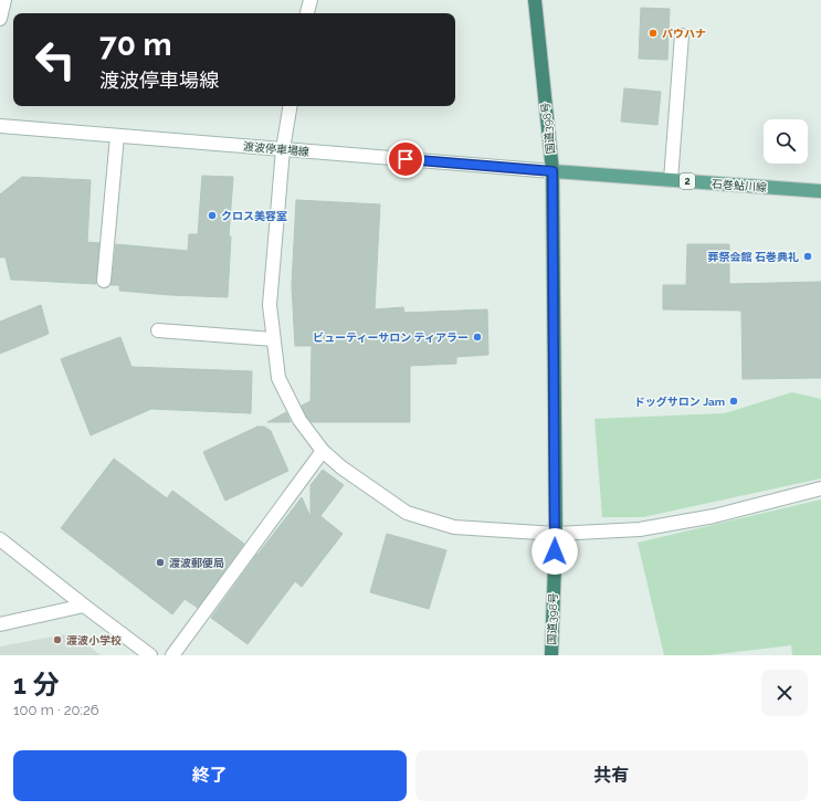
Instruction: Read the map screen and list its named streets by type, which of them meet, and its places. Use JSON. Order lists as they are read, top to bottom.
{
  "streets": {
    "highway": ["国道398号"],
    "main road": ["2", "石巻鮎川線"],
    "street": ["渡波停車場線"]
  },
  "crossings": [
    ["国道398号", "渡波停車場線"],
    ["国道398号", "石巻鮎川線"],
    ["渡波停車場線", "石巻鮎川線"]
  ],
  "places": [
    "パウハナ",
    "クロス美容室",
    "葬祭会館 石巻典礼",
    "ビューティーサロン ティアラー",
    "ドッグサロン Jam",
    "渡波郵便局",
    "渡波小学校"
  ],
  "page": {
    "turn": ["70 m", "渡波停車場線"],
    "heading": ["1 分", "100 m · 20:26"],
    "buttons": ["終了", "共有"]
  }
}
